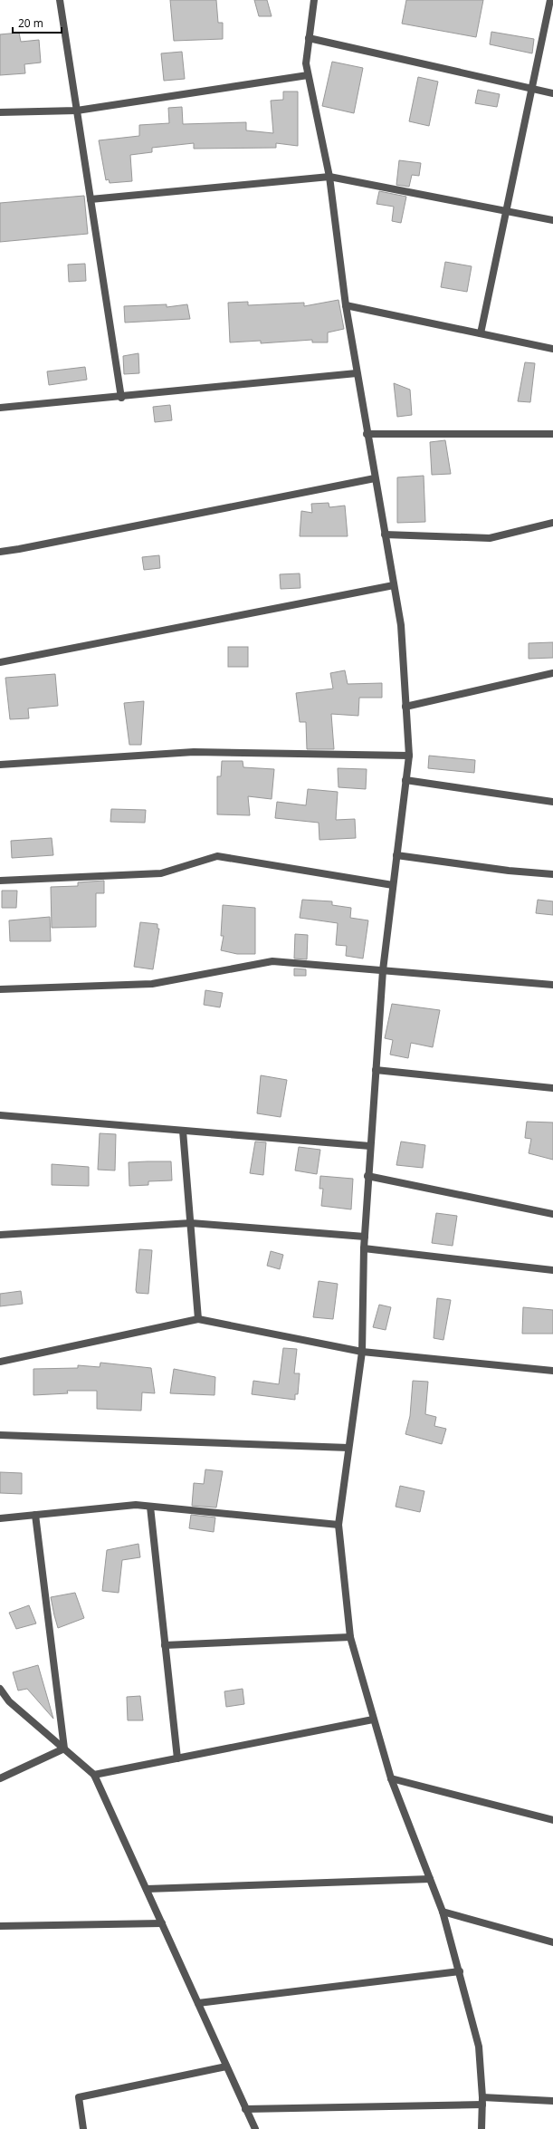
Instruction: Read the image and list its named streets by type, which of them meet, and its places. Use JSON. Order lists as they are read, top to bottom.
{
  "scale_bar": "20 m"
}
